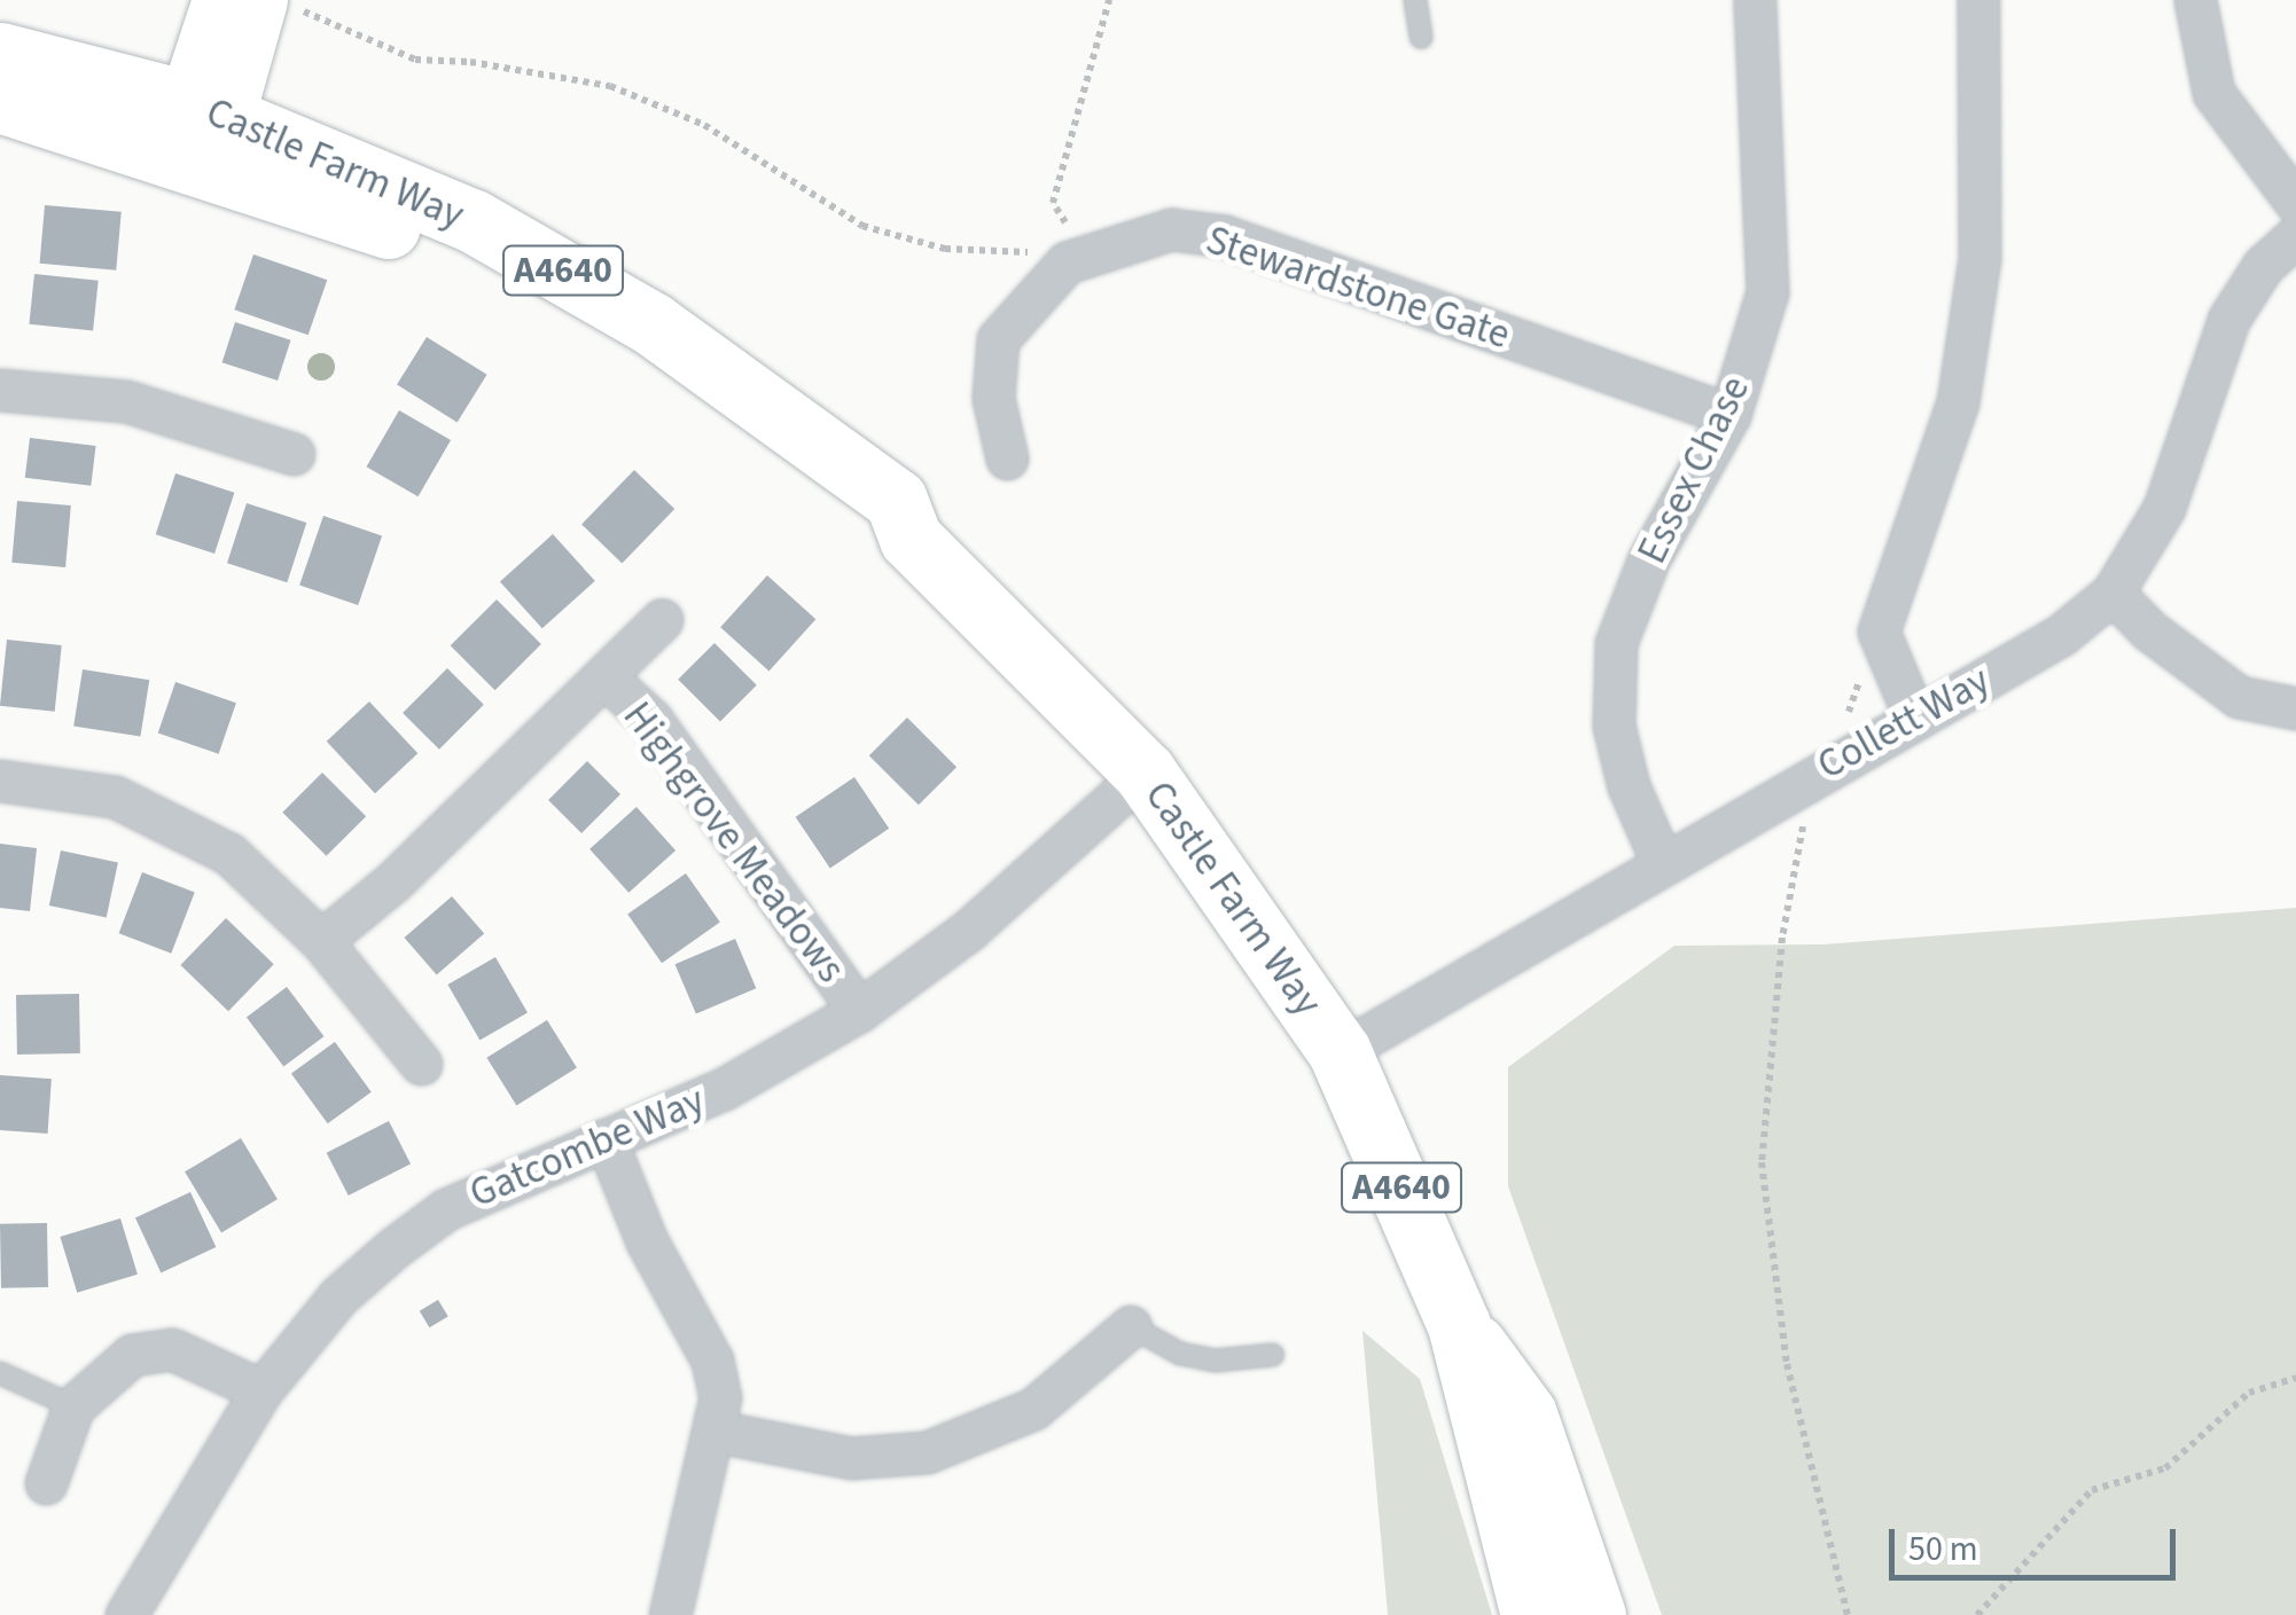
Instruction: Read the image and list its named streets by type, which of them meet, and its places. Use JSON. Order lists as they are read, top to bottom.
{
  "streets": {
    "main road": ["Castle Farm Way", "A4640"],
    "street": [
      "Stewardstone Gate",
      "Essex Chase",
      "Collett Way",
      "Highgrove Meadows",
      "Gatcombe Way"
    ]
  },
  "crossings": [
    ["Castle Farm Way", "A4640"],
    ["Castle Farm Way", "Collett Way"],
    ["Castle Farm Way", "Gatcombe Way"],
    ["Stewardstone Gate", "Essex Chase"],
    ["Essex Chase", "Collett Way"],
    ["Highgrove Meadows", "Gatcombe Way"]
  ],
  "scale_bar": "50 m"
}
